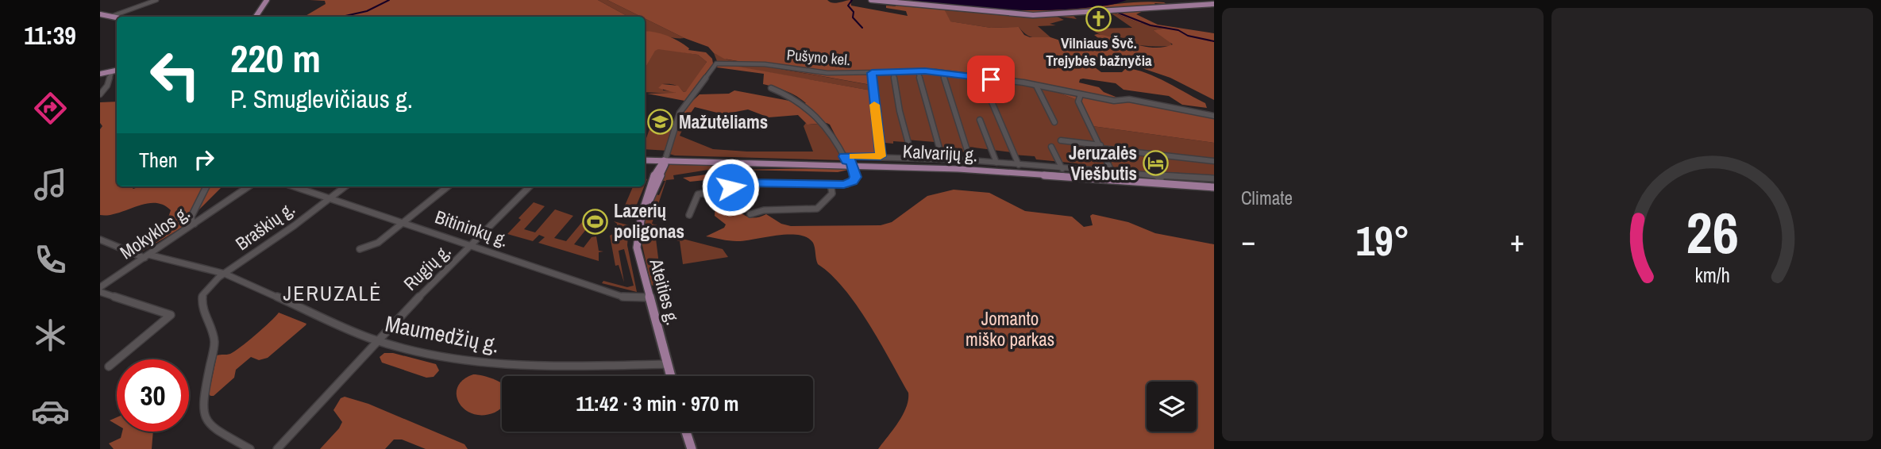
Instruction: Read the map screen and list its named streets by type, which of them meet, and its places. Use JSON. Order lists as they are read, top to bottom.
{
  "streets": {
    "main road": ["Kalvarijų g.", "Ateities g."],
    "street": [
      "Pušyno kel.",
      "Braškių g.",
      "Bitininkų g.",
      "Mokyklos g.",
      "Rugių g.",
      "Maumedžių g."
    ]
  },
  "crossings": [
    ["Pušyno kel.", "Kalvarijų g."],
    ["Pušyno kel.", "Ateities g."],
    ["Kalvarijų g.", "Ateities g."],
    ["Braškių g.", "Bitininkų g."],
    ["Braškių g.", "Maumedžių g."],
    ["Bitininkų g.", "Rugių g."],
    ["Bitininkų g.", "Ateities g."],
    ["Mokyklos g.", "Maumedžių g."],
    ["Rugių g.", "Maumedžių g."],
    ["Ateities g.", "Maumedžių g."]
  ],
  "districts": ["JERUZALĖ"],
  "parks": ["Jomanto miško parkas"],
  "places": {
    "church": ["Vilniaus Švč. Trejybės bažnyčia"],
    "school or university": ["Mažutėliams"],
    "hotel": ["Jeruzalės Viešbutis"],
    "sports": ["Lazerių poligonas"]
  },
  "page": {
    "tabs": "11:39",
    "tile": "Climate",
    "turn": ["220 m", "P. Smuglevičiaus g."],
    "then": "Then",
    "heat": ["−", "19°", "+"],
    "limit": "30",
    "trip": "11:42 · 3 min · 970 m",
    "gauge": ["26", "km/h"]
  }
}
